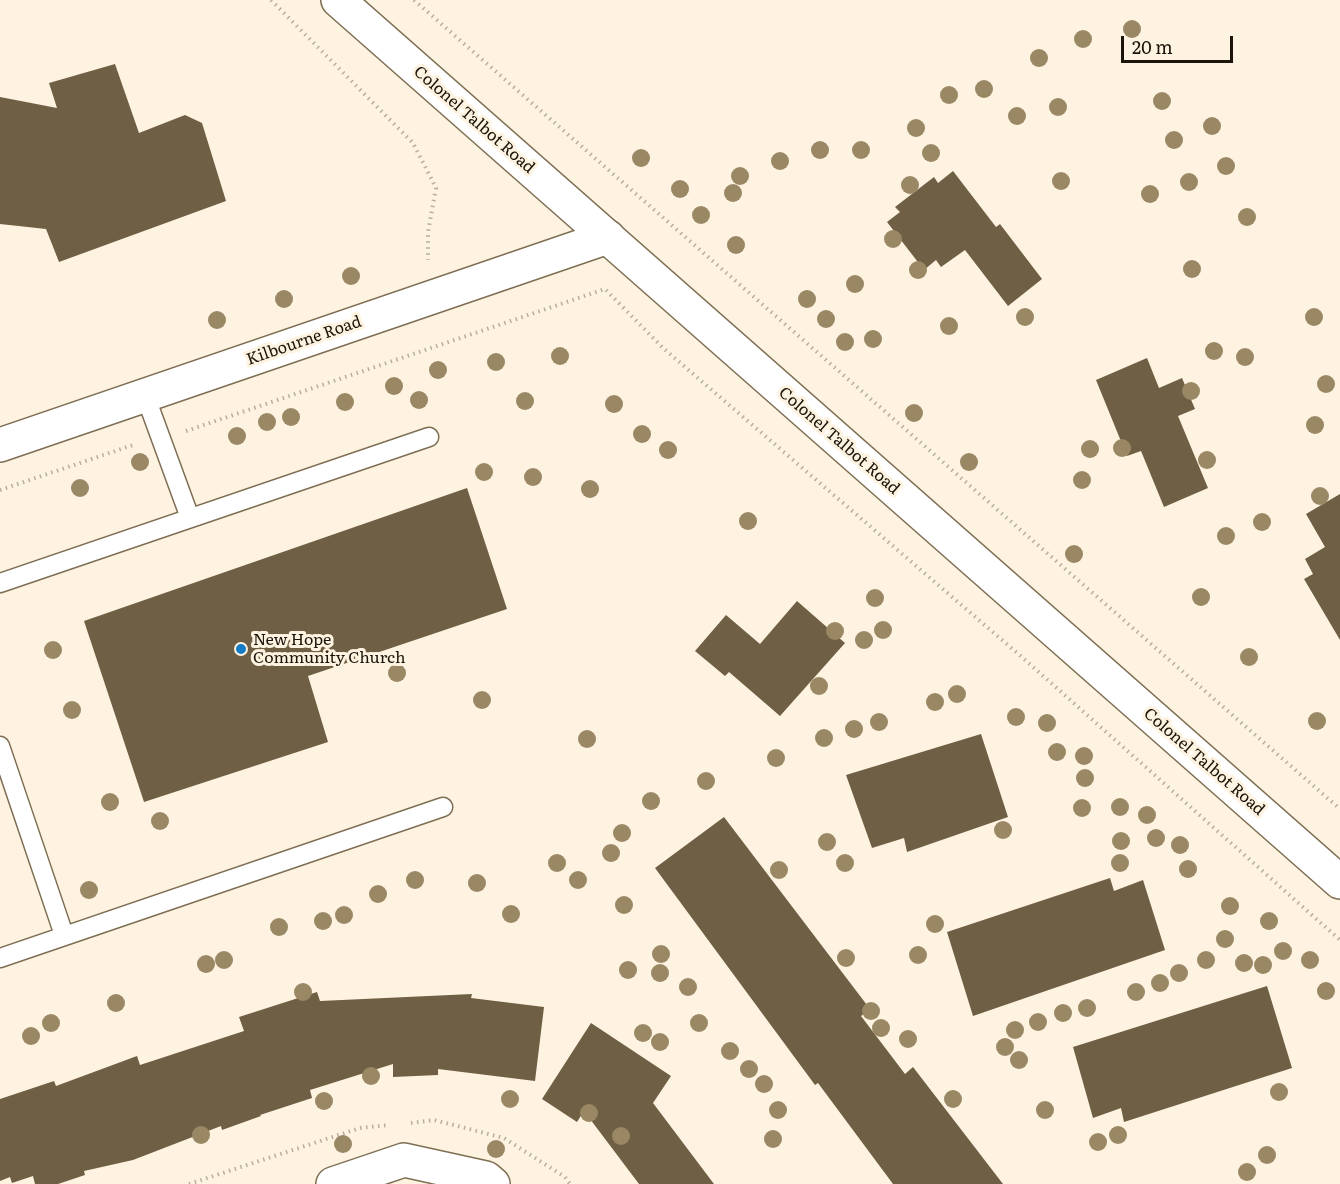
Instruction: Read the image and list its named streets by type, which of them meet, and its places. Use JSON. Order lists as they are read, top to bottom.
{
  "streets": {
    "main road": ["Colonel Talbot Road", "Kilbourne Road"]
  },
  "crossings": [
    ["Colonel Talbot Road", "Kilbourne Road"]
  ],
  "places": ["New Hope Community Church"],
  "scale_bar": "20 m"
}
